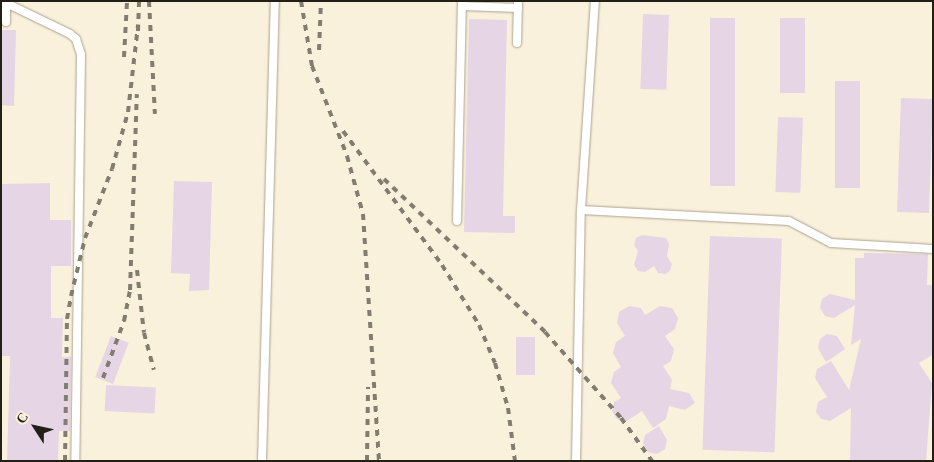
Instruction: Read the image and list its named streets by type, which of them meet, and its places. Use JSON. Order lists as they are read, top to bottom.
{
  "north": "top left"
}
